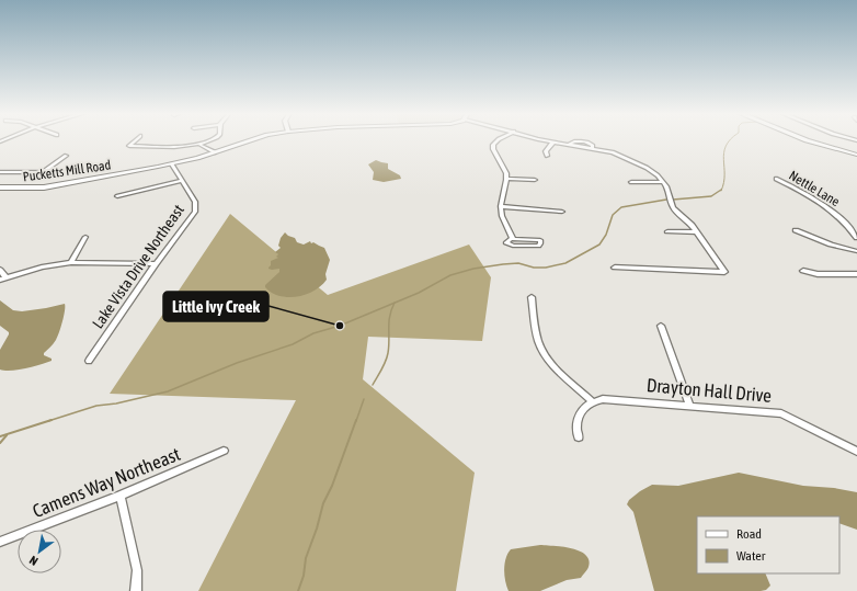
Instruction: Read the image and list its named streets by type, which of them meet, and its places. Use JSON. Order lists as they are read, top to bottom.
{
  "streets": {
    "street": [
      "Pucketts Mill Road",
      "Nettle Lane",
      "Lake Vista Drive Northeast",
      "Drayton Hall Drive",
      "Camens Way Northeast"
    ]
  },
  "crossings": [
    ["Pucketts Mill Road", "Lake Vista Drive Northeast"]
  ],
  "places": ["Little Ivy Creek"],
  "legend": ["Road", "Water"],
  "north": "bottom left"
}
